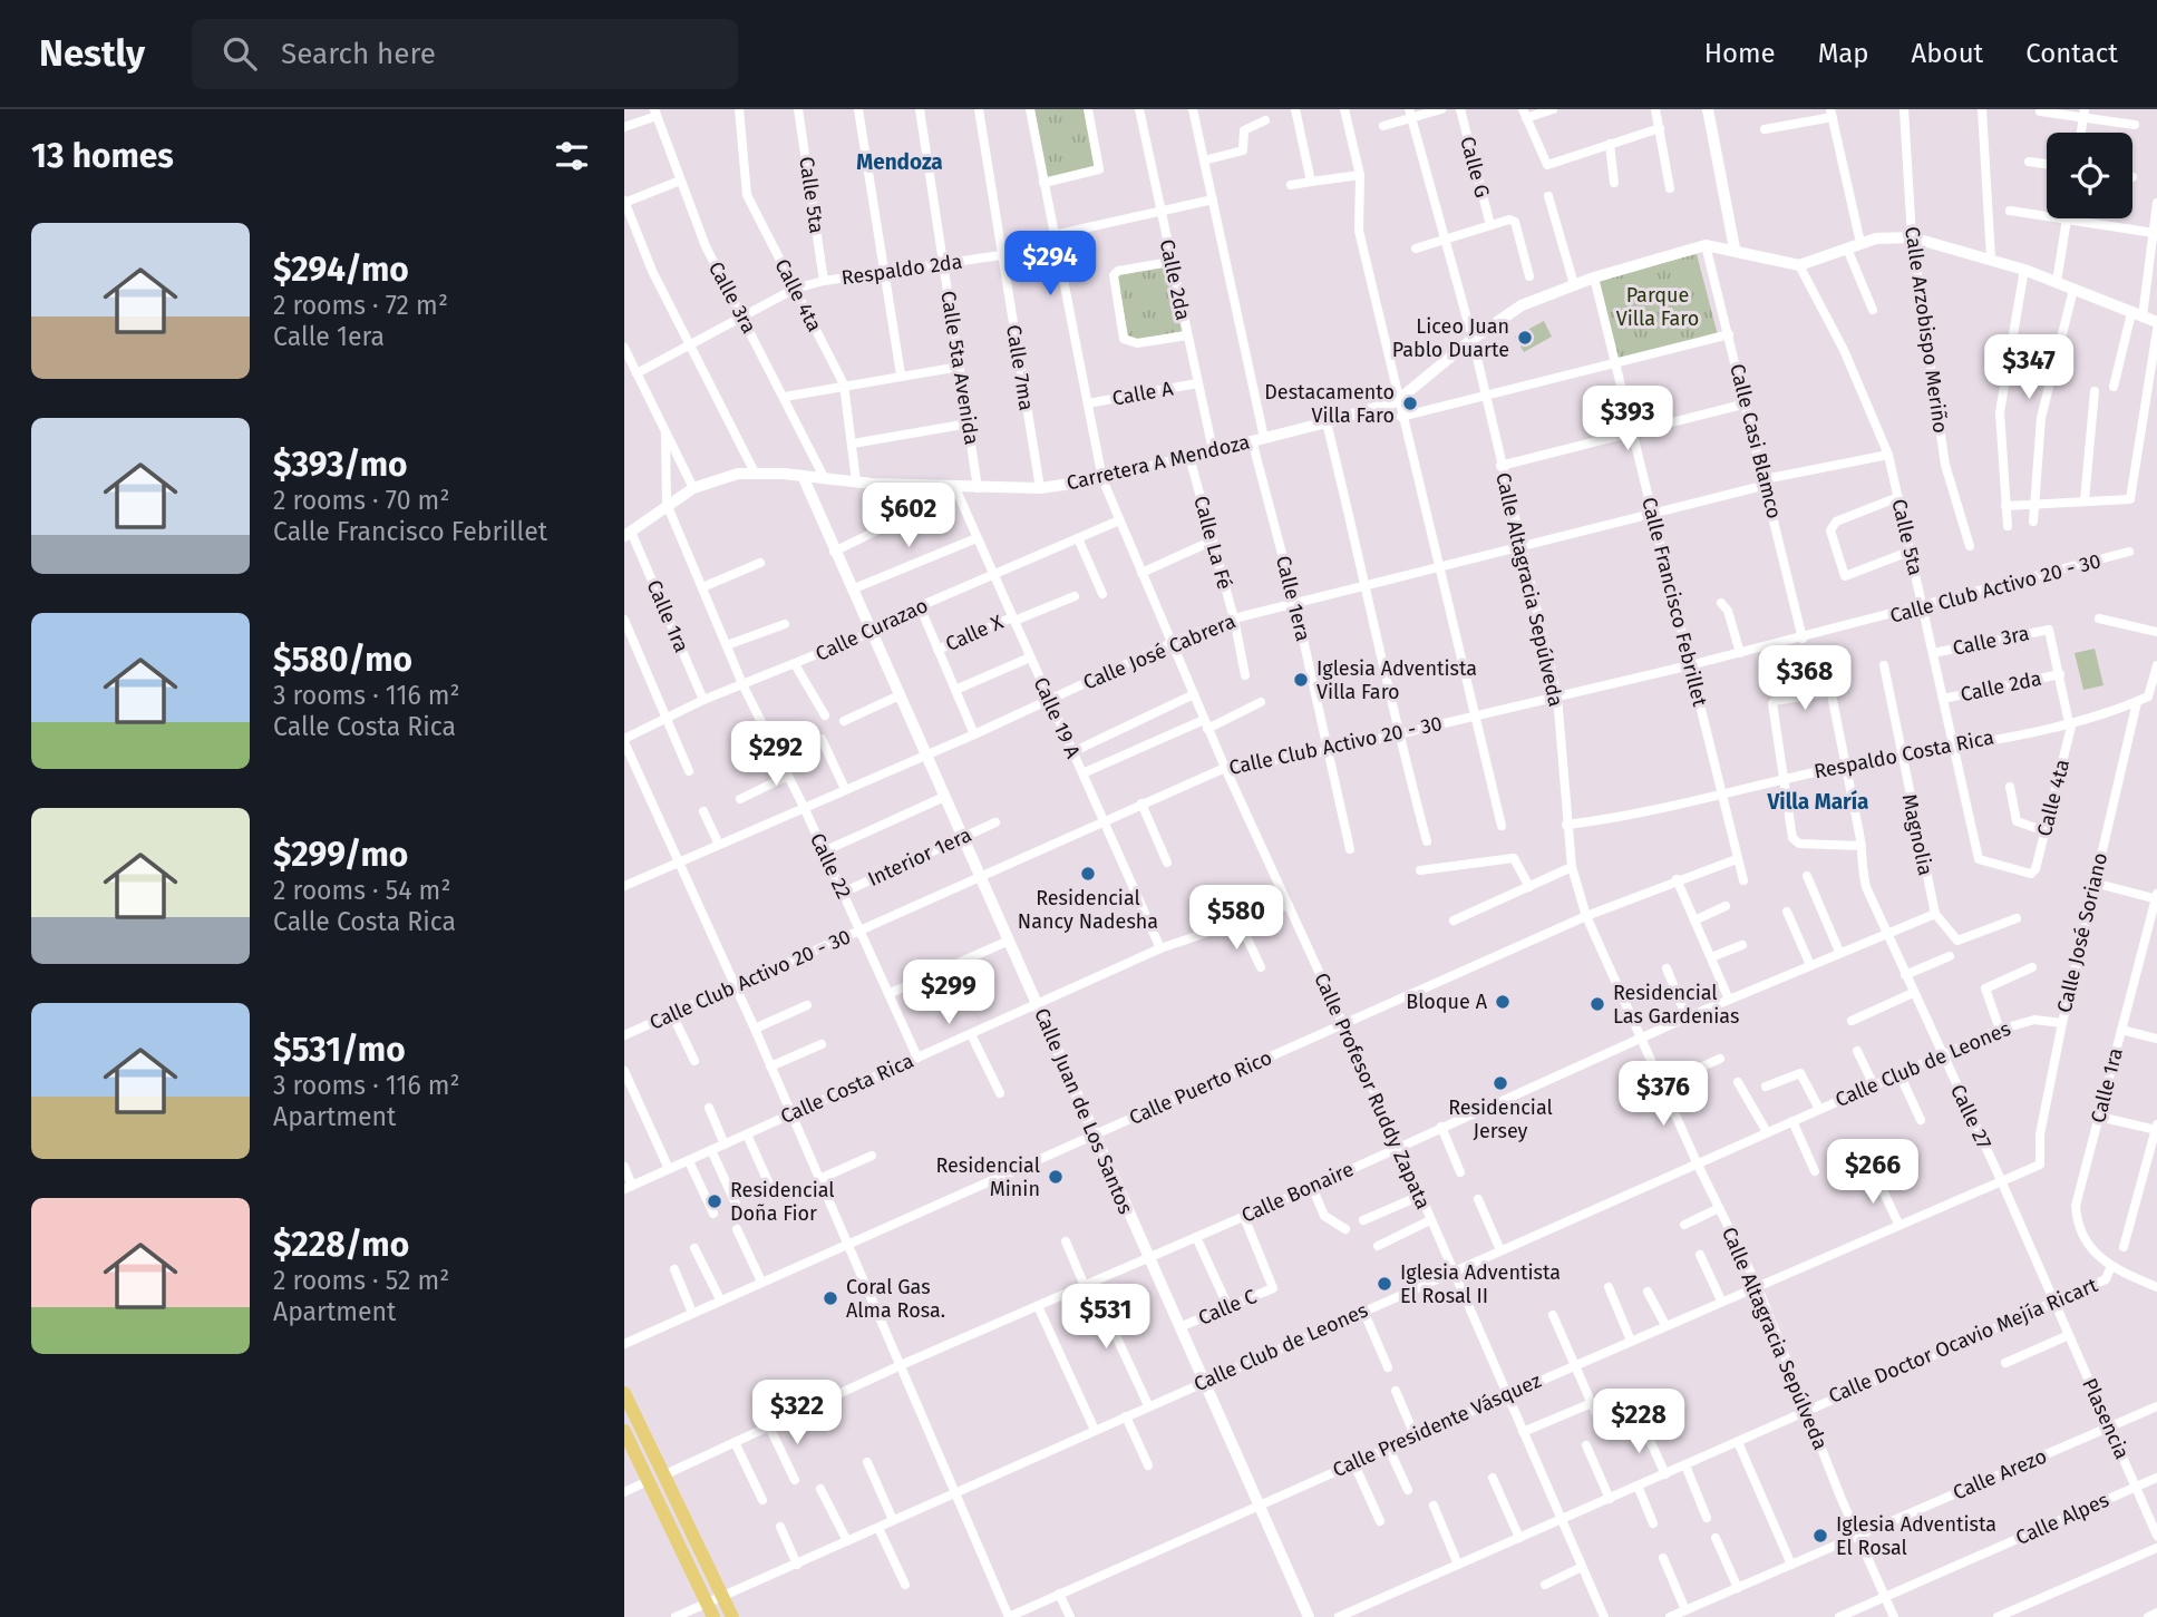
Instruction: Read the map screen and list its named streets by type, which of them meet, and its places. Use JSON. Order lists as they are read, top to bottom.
{
  "streets": {
    "street": [
      "Calle G",
      "Calle 5ta",
      "Respaldo 2da",
      "Calle 2da",
      "Calle 4ta",
      "Calle 3ra",
      "Calle Arzobispo Meriño",
      "Calle 5ta Avenida",
      "Calle 7ma",
      "Calle A",
      "Calle Casi Blamco",
      "Carretera A Mendoza",
      "Calle La Fé",
      "Calle Club Activo 20 - 30",
      "Calle Altagracia Sepúlveda",
      "Calle 1era",
      "Calle Francisco Febrillet",
      "Calle 1ra",
      "Calle Curazao",
      "Calle X",
      "Calle José Cabrera",
      "Calle 19 A",
      "Respaldo Costa Rica",
      "Magnolia",
      "Interior 1era",
      "Calle 22",
      "Calle José Soriano",
      "Calle Club de Leones",
      "Calle Puerto Rico",
      "Calle Costa Rica",
      "Calle Profesor Ruddy Zapata",
      "Calle Juan de Los Santos",
      "Calle 27",
      "Calle Bonaire",
      "Calle C",
      "Calle Doctor Ocavio Mejía Ricart",
      "Plasencia",
      "Calle Presidente Vásquez",
      "Calle Arezo",
      "Calle Alpes"
    ]
  },
  "crossings": [
    ["Calle 5ta", "Respaldo 2da"],
    ["Calle 5ta", "Calle 2da"],
    ["Calle 5ta", "Calle 4ta"],
    ["Calle 5ta", "Calle 3ra"],
    ["Calle 5ta", "Carretera A Mendoza"],
    ["Calle 5ta", "Calle Club Activo 20 - 30"],
    ["Calle 5ta", "Calle José Cabrera"],
    ["Calle 5ta", "Respaldo Costa Rica"],
    ["Respaldo 2da", "Calle 4ta"],
    ["Respaldo 2da", "Calle 3ra"],
    ["Respaldo 2da", "Calle 5ta Avenida"],
    ["Respaldo 2da", "Calle 7ma"],
    ["Calle 2da", "Calle 3ra"],
    ["Calle 2da", "Calle A"],
    ["Calle 2da", "Carretera A Mendoza"],
    ["Calle 4ta", "Carretera A Mendoza"],
    ["Calle 4ta", "Respaldo Costa Rica"],
    ["Calle 3ra", "Carretera A Mendoza"],
    ["Calle 5ta Avenida", "Carretera A Mendoza"],
    ["Calle 7ma", "Carretera A Mendoza"],
    ["Calle Casi Blamco", "Carretera A Mendoza"],
    ["Calle Casi Blamco", "Calle Club Activo 20 - 30"],
    ["Calle Casi Blamco", "Calle José Cabrera"],
    ["Carretera A Mendoza", "Calle La Fé"],
    ["Carretera A Mendoza", "Calle Altagracia Sepúlveda"],
    ["Carretera A Mendoza", "Calle 1era"],
    ["Carretera A Mendoza", "Calle Francisco Febrillet"],
    ["Carretera A Mendoza", "Calle 1ra"],
    ["Carretera A Mendoza", "Calle 19 A"],
    ["Carretera A Mendoza", "Calle 22"],
    ["Carretera A Mendoza", "Calle Profesor Ruddy Zapata"],
    ["Carretera A Mendoza", "Calle Juan de Los Santos"],
    ["Calle La Fé", "Calle José Cabrera"],
    ["Calle Club Activo 20 - 30", "Calle Altagracia Sepúlveda"],
    ["Calle Club Activo 20 - 30", "Calle 1era"],
    ["Calle Club Activo 20 - 30", "Calle Francisco Febrillet"],
    ["Calle Club Activo 20 - 30", "Calle 19 A"],
    ["Calle Club Activo 20 - 30", "Calle 22"],
    ["Calle Club Activo 20 - 30", "Calle Profesor Ruddy Zapata"],
    ["Calle Club Activo 20 - 30", "Calle Juan de Los Santos"],
    ["Calle Altagracia Sepúlveda", "Calle José Cabrera"],
    ["Calle Altagracia Sepúlveda", "Respaldo Costa Rica"],
    ["Calle Altagracia Sepúlveda", "Calle Club de Leones"],
    ["Calle Altagracia Sepúlveda", "Calle Puerto Rico"],
    ["Calle Altagracia Sepúlveda", "Calle Bonaire"],
    ["Calle Altagracia Sepúlveda", "Calle Doctor Ocavio Mejía Ricart"],
    ["Calle Altagracia Sepúlveda", "Calle Presidente Vásquez"],
    ["Calle Altagracia Sepúlveda", "Calle Arezo"],
    ["Calle Altagracia Sepúlveda", "Calle Alpes"],
    ["Calle 1era", "Calle José Cabrera"],
    ["Calle Francisco Febrillet", "Calle José Cabrera"],
    ["Calle Francisco Febrillet", "Respaldo Costa Rica"],
    ["Calle Francisco Febrillet", "Calle Puerto Rico"],
    ["Calle 1ra", "Calle Curazao"],
    ["Calle 1ra", "Calle Doctor Ocavio Mejía Ricart"],
    ["Calle Curazao", "Calle 19 A"],
    ["Calle Curazao", "Calle 22"],
    ["Calle Curazao", "Calle Profesor Ruddy Zapata"],
    ["Calle Curazao", "Calle Juan de Los Santos"],
    ["Calle X", "Calle 19 A"],
    ["Calle José Cabrera", "Calle 19 A"],
    ["Calle José Cabrera", "Calle 22"],
    ["Calle José Cabrera", "Calle Profesor Ruddy Zapata"],
    ["Calle José Cabrera", "Calle Juan de Los Santos"],
    ["Calle 19 A", "Calle Costa Rica"],
    ["Respaldo Costa Rica", "Magnolia"],
    ["Respaldo Costa Rica", "Calle José Soriano"],
    ["Respaldo Costa Rica", "Calle 27"],
    ["Magnolia", "Calle Bonaire"],
    ["Interior 1era", "Calle 22"],
    ["Interior 1era", "Calle Juan de Los Santos"],
    ["Calle 22", "Calle Costa Rica"],
    ["Calle José Soriano", "Calle Club de Leones"],
    ["Calle José Soriano", "Calle Presidente Vásquez"],
    ["Calle Club de Leones", "Calle Profesor Ruddy Zapata"],
    ["Calle Club de Leones", "Calle Juan de Los Santos"],
    ["Calle Club de Leones", "Calle 27"],
    ["Calle Puerto Rico", "Calle Profesor Ruddy Zapata"],
    ["Calle Puerto Rico", "Calle Juan de Los Santos"],
    ["Calle Costa Rica", "Calle Profesor Ruddy Zapata"],
    ["Calle Costa Rica", "Calle Juan de Los Santos"],
    ["Calle Profesor Ruddy Zapata", "Calle Bonaire"],
    ["Calle Profesor Ruddy Zapata", "Calle Doctor Ocavio Mejía Ricart"],
    ["Calle Profesor Ruddy Zapata", "Calle Presidente Vásquez"],
    ["Calle Juan de Los Santos", "Calle Bonaire"],
    ["Calle Juan de Los Santos", "Calle C"],
    ["Calle Juan de Los Santos", "Calle Presidente Vásquez"],
    ["Calle 27", "Calle Bonaire"],
    ["Calle 27", "Calle Doctor Ocavio Mejía Ricart"],
    ["Calle 27", "Plasencia"],
    ["Calle 27", "Calle Presidente Vásquez"],
    ["Calle Bonaire", "Calle C"],
    ["Calle Doctor Ocavio Mejía Ricart", "Plasencia"],
    ["Plasencia", "Calle Arezo"],
    ["Plasencia", "Calle Alpes"]
  ],
  "districts": ["Mendoza", "Villa María"],
  "parks": ["Parque Villa Faro"],
  "places": [
    "Liceo Juan Pablo Duarte",
    "Destacamento Villa Faro",
    "Iglesia Adventista Villa Faro",
    "Residencial Nancy Nadesha",
    "Bloque A",
    "Residencial Las Gardenias",
    "Residencial Jersey",
    "Residencial Minin",
    "Residencial Doña Fior",
    "Iglesia Adventista El Rosal II",
    "Coral Gas Alma Rosa.",
    "Iglesia Adventista El Rosal"
  ],
  "page": {
    "header": "Nestly",
    "search": "Search here",
    "nav": [
      "Home",
      "Map",
      "About",
      "Contact"
    ],
    "heading": "13 homes",
    "list": [
      {
        "name": "$294/mo",
        "note": "2 rooms · 72 m² · Calle 1era"
      },
      {
        "name": "$393/mo",
        "note": "2 rooms · 70 m² · Calle Francisco Febrillet"
      },
      {
        "name": "$580/mo",
        "note": "3 rooms · 116 m² · Calle Costa Rica"
      },
      {
        "name": "$299/mo",
        "note": "2 rooms · 54 m² · Calle Costa Rica"
      },
      {
        "name": "$531/mo",
        "note": "3 rooms · 116 m² · Apartment"
      },
      {
        "name": "$228/mo",
        "note": "2 rooms · 52 m² · Apartment"
      }
    ],
    "price": [
      "$294",
      "$347",
      "$393",
      "$602",
      "$368",
      "$292",
      "$580",
      "$299",
      "$376",
      "$266",
      "$531",
      "$322",
      "$228"
    ]
  }
}
